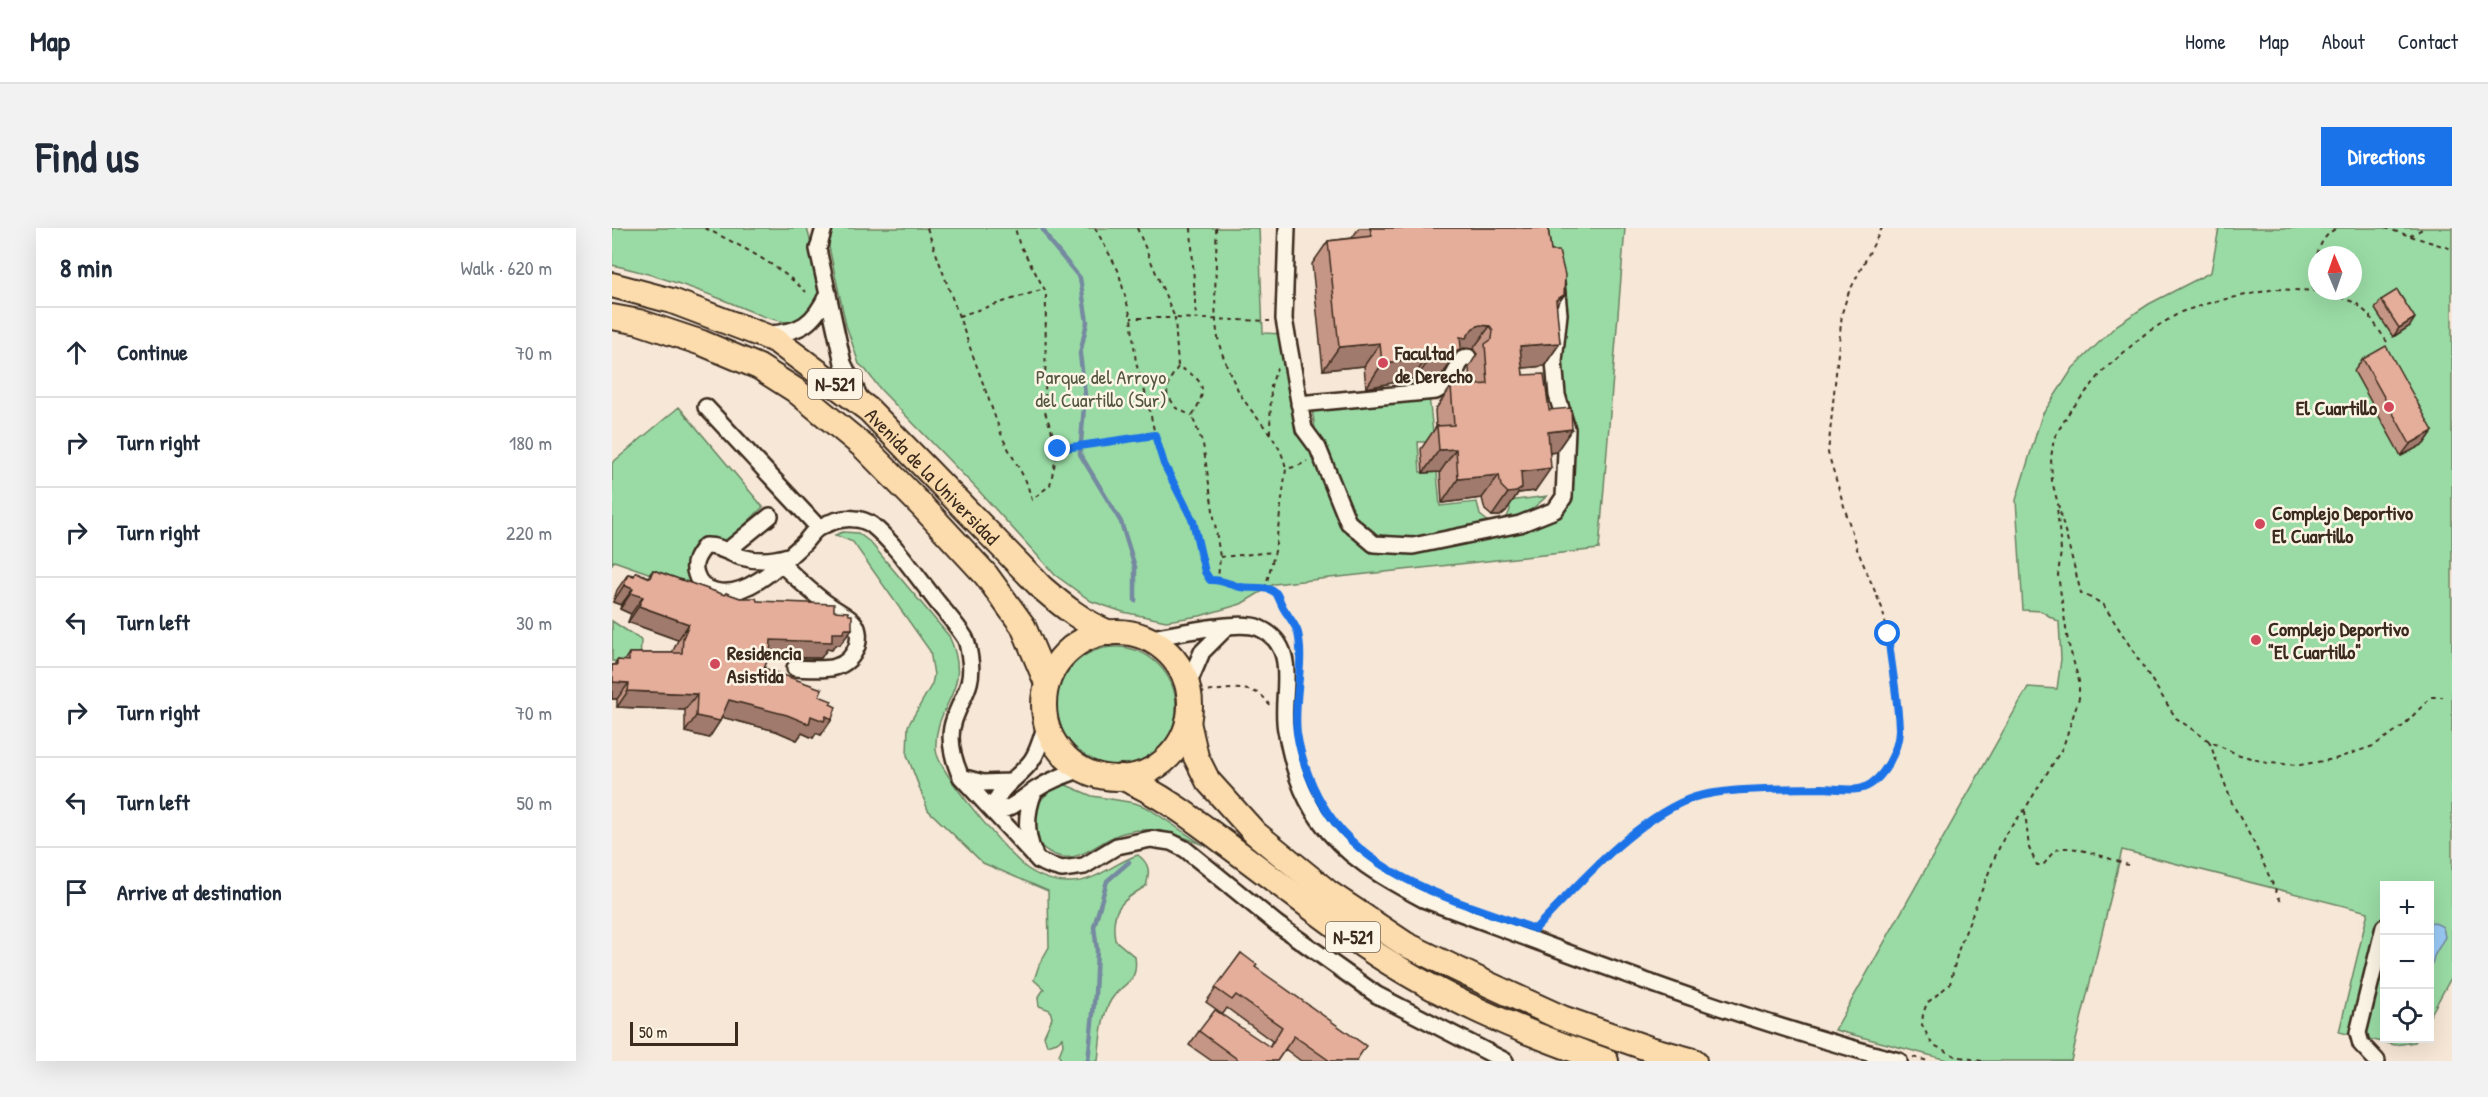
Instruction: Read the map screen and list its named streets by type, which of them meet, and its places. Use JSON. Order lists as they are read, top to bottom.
{
  "streets": {
    "highway": ["N-521", "Avenida de la Universidad"]
  },
  "crossings": [
    ["N-521", "Avenida de la Universidad"]
  ],
  "parks": ["Parque del Arroyo del Cuartillo (Sur)"],
  "places": [
    "Facultad de Derecho",
    "El Cuartillo",
    "Complejo Deportivo El Cuartillo",
    "Complejo Deportivo \"El Cuartillo\"",
    "Residencia Asistida"
  ],
  "scale_bar": "50 m",
  "north": "top",
  "page": {
    "header": "Map",
    "nav": [
      "Home",
      "Map",
      "About",
      "Contact"
    ],
    "buttons": "Directions",
    "title": "Find us",
    "heading": ["8 min", "Walk · 620 m"],
    "list": [
      ["Continue", "70 m"],
      ["Turn right", "180 m"],
      ["Turn right", "220 m"],
      ["Turn left", "30 m"],
      ["Turn right", "70 m"],
      ["Turn left", "50 m"],
      "Arrive at destination"
    ],
    "map_buttons": ["+", "−"],
    "scale": "50 m"
  }
}
